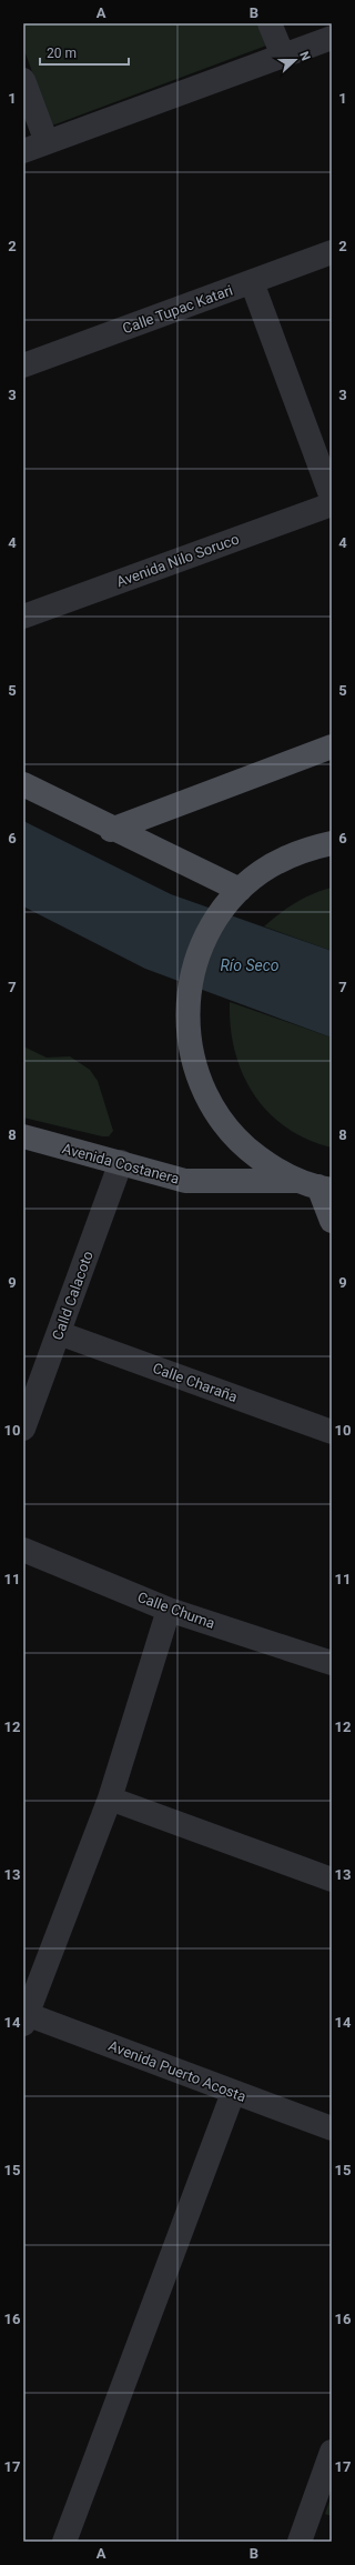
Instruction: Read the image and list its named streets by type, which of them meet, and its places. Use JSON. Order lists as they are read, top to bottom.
{
  "streets": {
    "main road": ["Avenida Costanera"],
    "street": [
      "Calle Tupac Katari",
      "Avenida Nilo Soruco",
      "Calld Calacoto",
      "Calle Charaña",
      "Calle Chuma",
      "Avenida Puerto Acosta"
    ]
  },
  "crossings": [
    ["Avenida Costanera", "Calld Calacoto"],
    ["Calld Calacoto", "Calle Charaña"]
  ],
  "water": ["Río Seco"],
  "scale_bar": "20 m",
  "north": "right",
  "grid": {
    "columns": ["A", "B"],
    "rows": [
      "1",
      "2",
      "3",
      "4",
      "5",
      "6",
      "7",
      "8",
      "9",
      "10",
      "11",
      "12",
      "13",
      "14",
      "15",
      "16",
      "17"
    ]
  }
}
